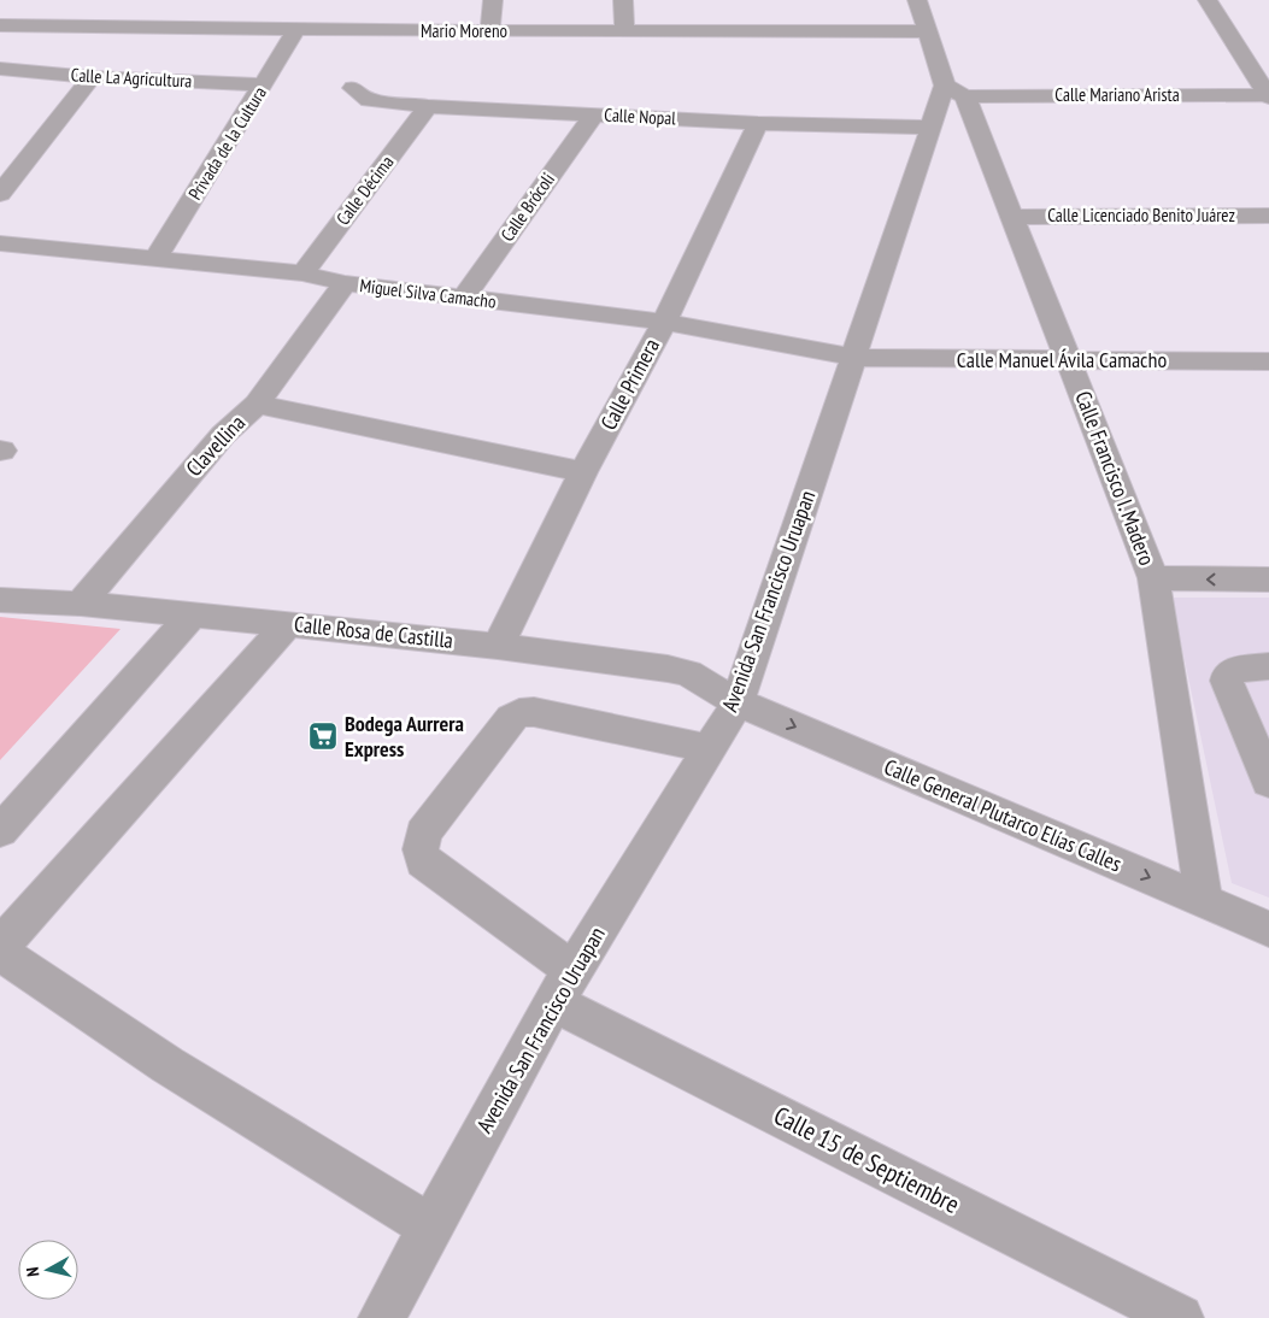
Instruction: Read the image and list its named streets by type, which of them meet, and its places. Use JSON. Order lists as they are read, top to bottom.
{
  "streets": {
    "street": [
      "Mario Moreno",
      "Calle La Agricultura",
      "Calle Mariano Arista",
      "Calle Nopal",
      "Privada de la Cultura",
      "Calle Décima",
      "Calle Brócoli",
      "Calle Licenciado Benito Juárez",
      "Miguel Silva Camacho",
      "Calle Manuel Ávila Camacho",
      "Calle Primera",
      "Clavellina",
      "Calle Francisco I. Madero",
      "Avenida San Francisco Uruapan",
      "Calle Rosa de Castilla",
      "Calle General Plutarco Elías Calles",
      "Calle 15 de Septiembre"
    ]
  },
  "crossings": [
    ["Mario Moreno", "Privada de la Cultura"],
    ["Calle La Agricultura", "Privada de la Cultura"],
    ["Calle Mariano Arista", "Calle Francisco I. Madero"],
    ["Calle Mariano Arista", "Avenida San Francisco Uruapan"],
    ["Calle Nopal", "Calle Décima"],
    ["Calle Nopal", "Calle Brócoli"],
    ["Calle Nopal", "Calle Primera"],
    ["Calle Nopal", "Avenida San Francisco Uruapan"],
    ["Privada de la Cultura", "Miguel Silva Camacho"],
    ["Calle Décima", "Miguel Silva Camacho"],
    ["Calle Brócoli", "Miguel Silva Camacho"],
    ["Calle Licenciado Benito Juárez", "Calle Francisco I. Madero"],
    ["Miguel Silva Camacho", "Calle Manuel Ávila Camacho"],
    ["Miguel Silva Camacho", "Calle Primera"],
    ["Miguel Silva Camacho", "Clavellina"],
    ["Miguel Silva Camacho", "Avenida San Francisco Uruapan"],
    ["Calle Manuel Ávila Camacho", "Calle Francisco I. Madero"],
    ["Calle Manuel Ávila Camacho", "Avenida San Francisco Uruapan"],
    ["Calle Primera", "Calle Rosa de Castilla"],
    ["Clavellina", "Calle Rosa de Castilla"],
    ["Calle Francisco I. Madero", "Avenida San Francisco Uruapan"],
    ["Calle Francisco I. Madero", "Calle General Plutarco Elías Calles"],
    ["Avenida San Francisco Uruapan", "Calle Rosa de Castilla"],
    ["Avenida San Francisco Uruapan", "Calle General Plutarco Elías Calles"],
    ["Avenida San Francisco Uruapan", "Calle 15 de Septiembre"],
    ["Calle Rosa de Castilla", "Calle General Plutarco Elías Calles"]
  ],
  "one_way": ["Calle General Plutarco Elías Calles"],
  "places": {
    "supermarket": ["Bodega Aurrera Express"]
  },
  "north": "left"
}
